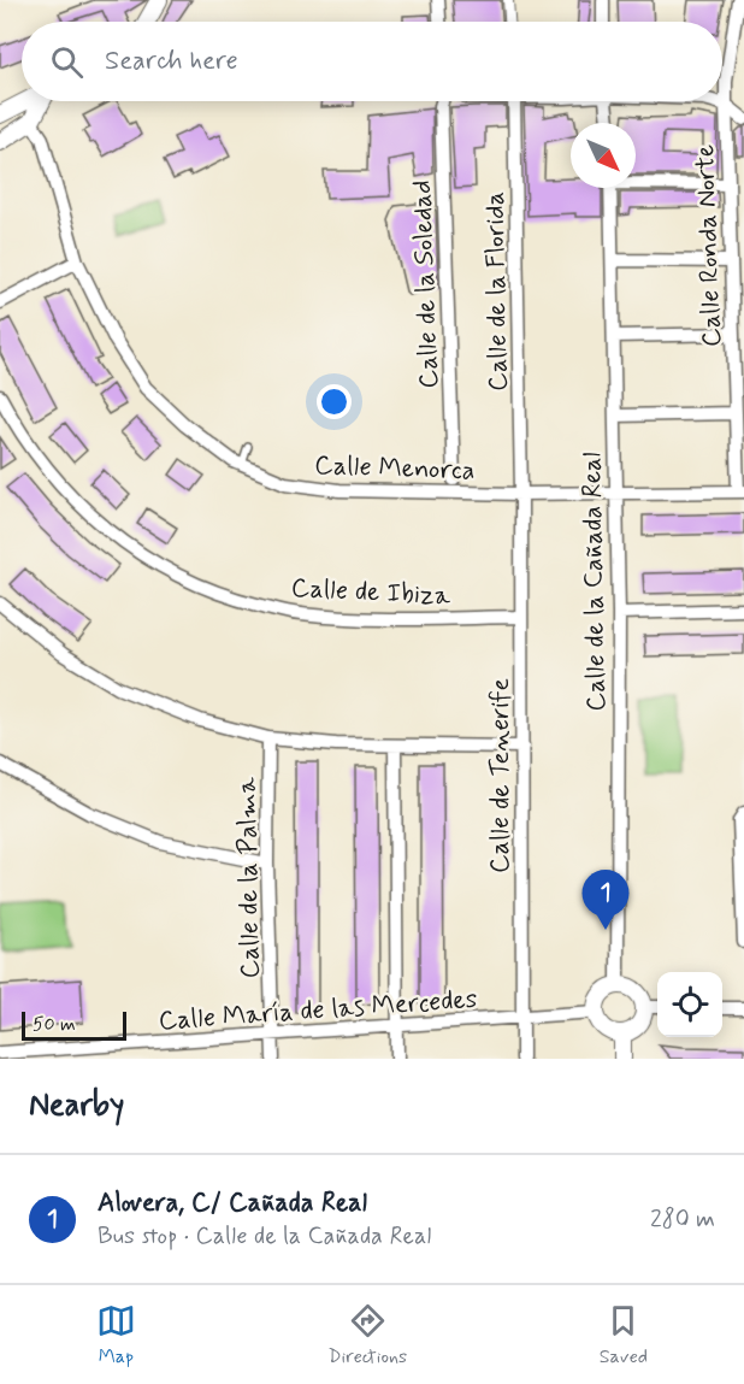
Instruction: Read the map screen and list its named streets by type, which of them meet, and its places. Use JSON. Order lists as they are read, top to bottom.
{
  "streets": {
    "street": [
      "Calle Ronda Norte",
      "Calle de la Soledad",
      "Calle de la Florida",
      "Calle Menorca",
      "Calle de la Cañada Real",
      "Calle de Ibiza",
      "Calle de Tenerife",
      "Calle de la Palma",
      "Calle María de las Mercedes"
    ]
  },
  "crossings": [
    ["Calle Ronda Norte", "Calle Menorca"],
    ["Calle de la Florida", "Calle Menorca"],
    ["Calle de la Florida", "Calle de Tenerife"],
    ["Calle Menorca", "Calle de la Cañada Real"],
    ["Calle Menorca", "Calle de Tenerife"],
    ["Calle de la Cañada Real", "Calle María de las Mercedes"],
    ["Calle de Ibiza", "Calle de Tenerife"],
    ["Calle de Tenerife", "Calle María de las Mercedes"],
    ["Calle de la Palma", "Calle María de las Mercedes"]
  ],
  "scale_bar": "50 m",
  "north": "bottom right",
  "page": {
    "search": "Search here",
    "pins": "1",
    "scale": "50 m",
    "heading": "Nearby",
    "list": [
      {
        "mark": "1",
        "name": "Alovera, C/ Cañada Real",
        "note": "Bus stop · Calle de la Cañada Real",
        "value": "280 m"
      }
    ],
    "nav": ["Map", "Directions", "Saved"]
  }
}
